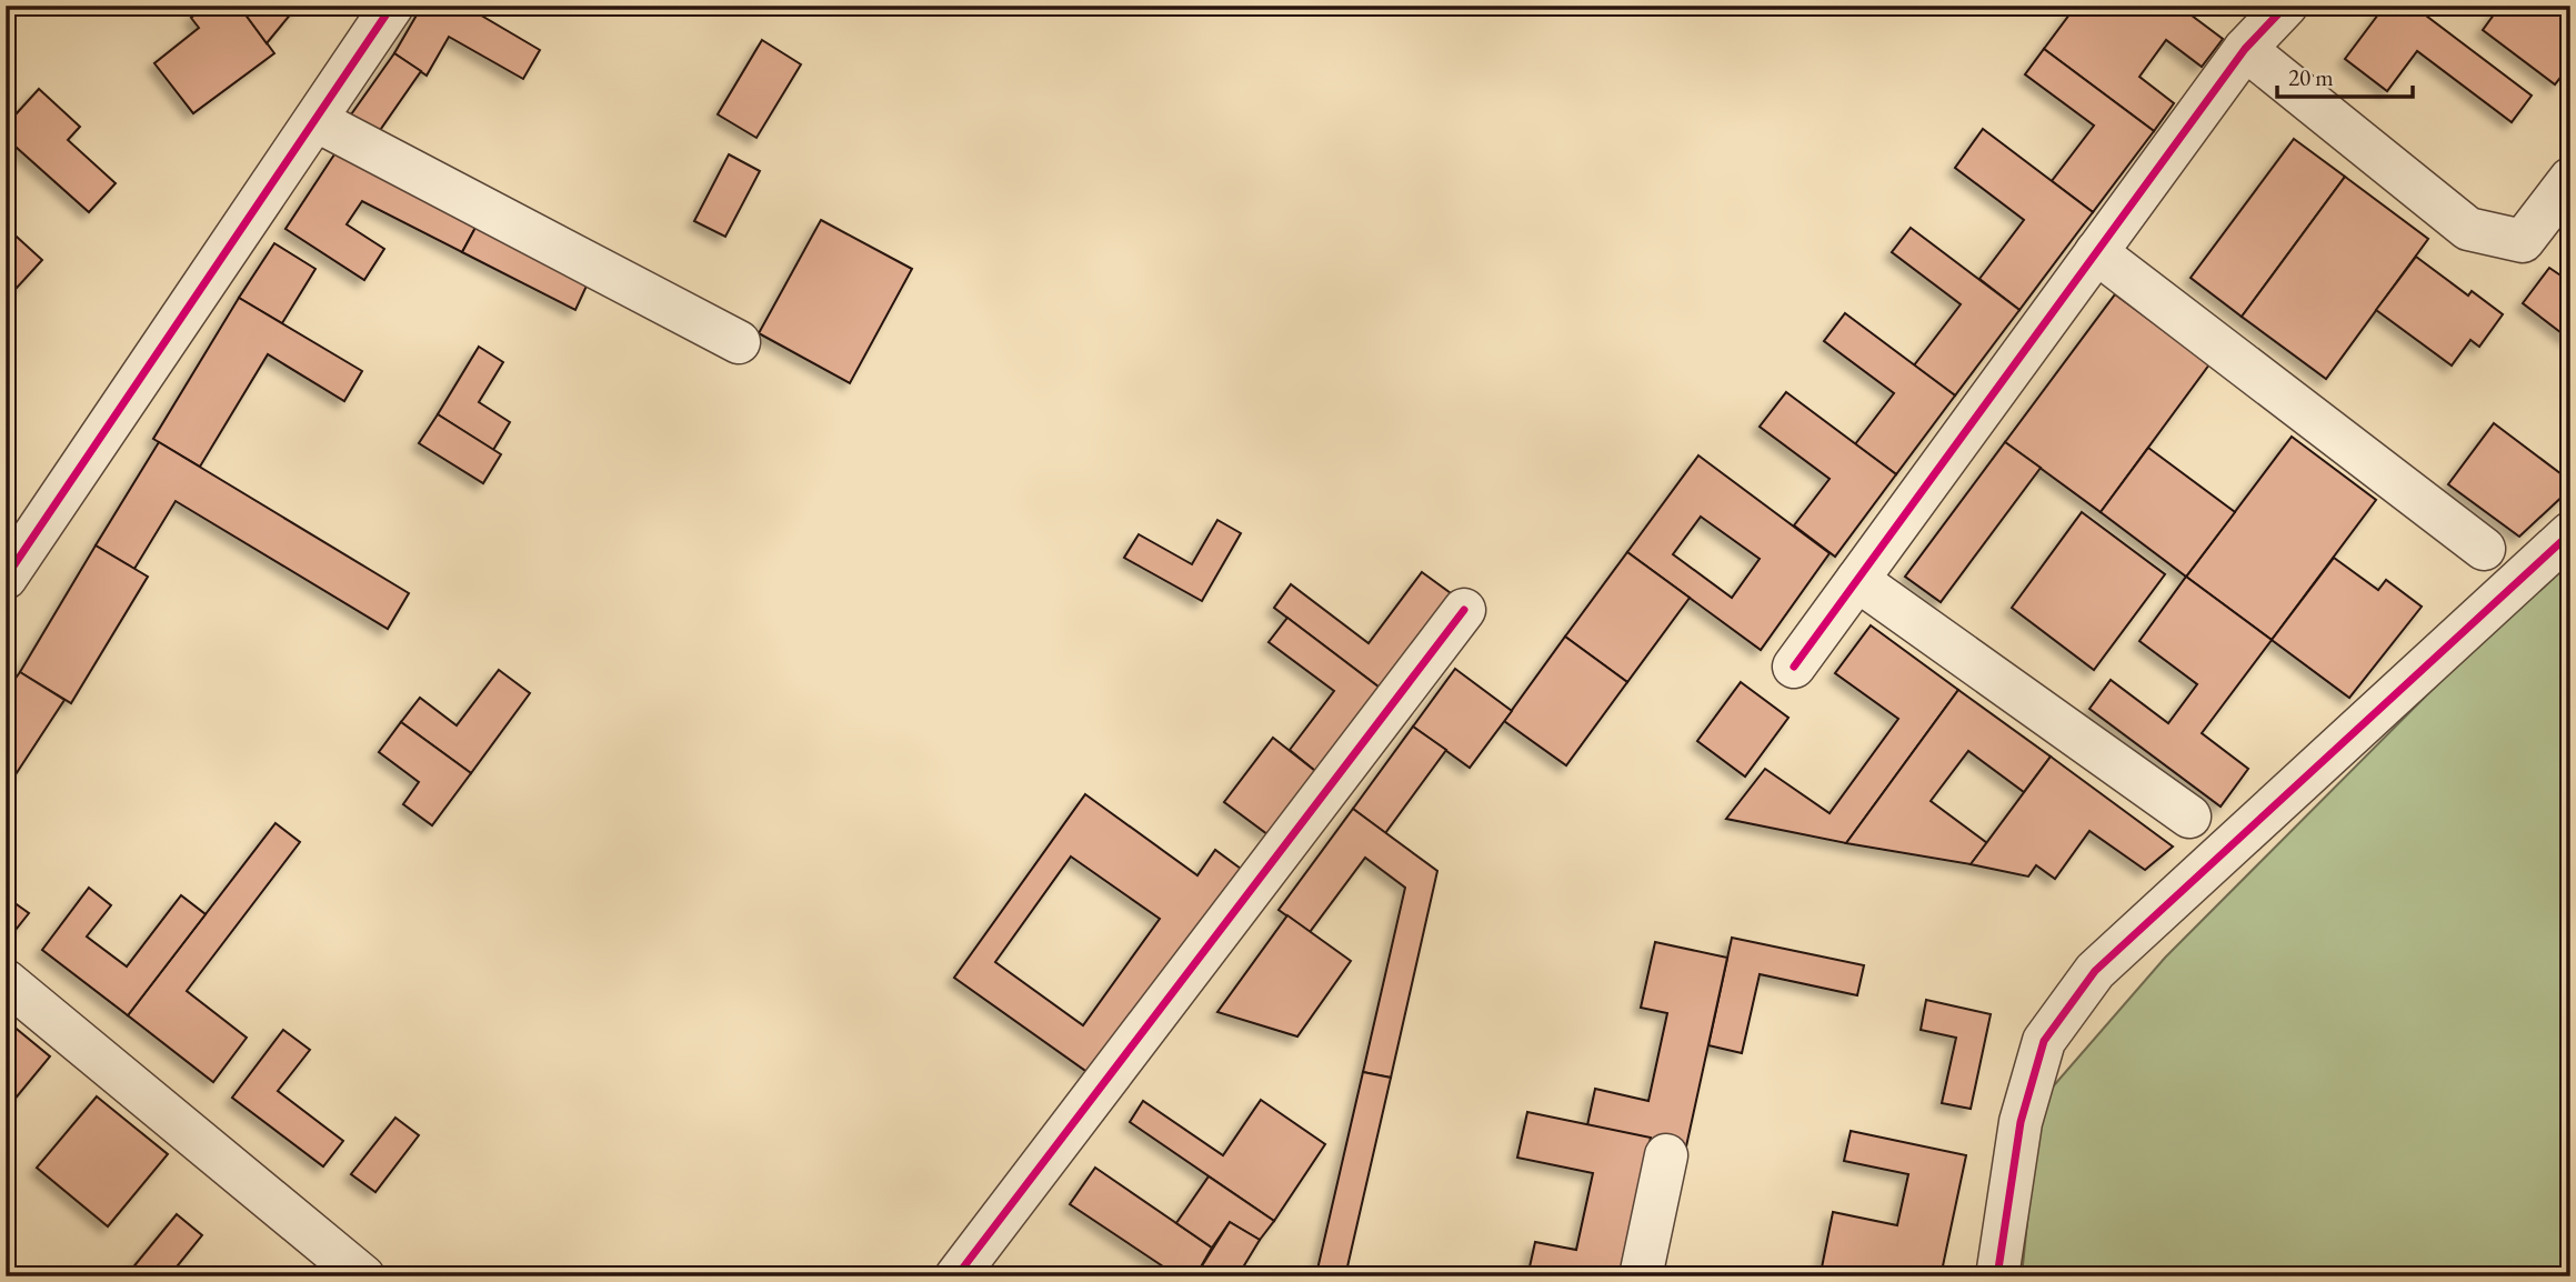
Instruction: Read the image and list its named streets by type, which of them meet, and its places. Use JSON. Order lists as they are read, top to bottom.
{
  "scale_bar": "20 m"
}
